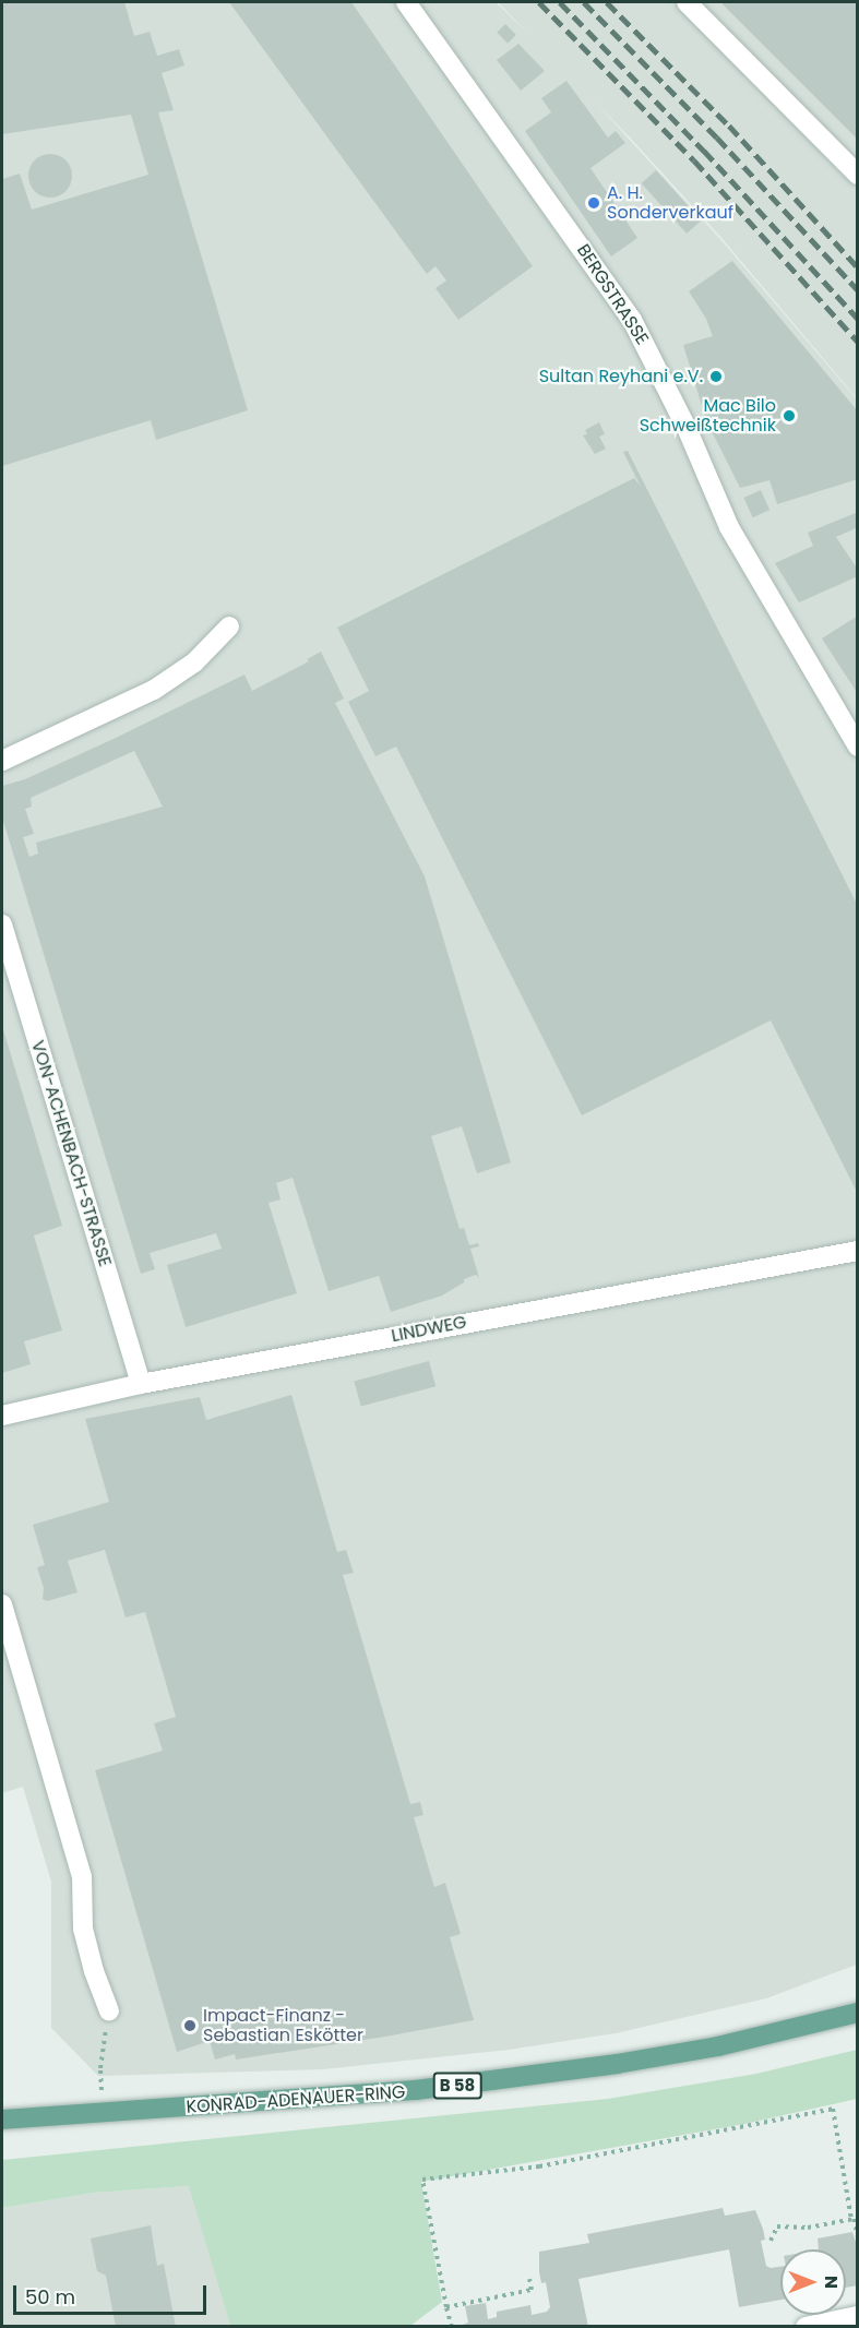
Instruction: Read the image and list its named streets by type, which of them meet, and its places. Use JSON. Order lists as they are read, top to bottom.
{
  "streets": {
    "main road": ["B 58", "KONRAD-ADENAUER-RING"],
    "street": ["BERGSTRASSE", "VON-ACHENBACH-STRASSE", "LINDWEG"]
  },
  "crossings": [
    ["VON-ACHENBACH-STRASSE", "LINDWEG"]
  ],
  "places": [
    "A. H. Sonderverkauf",
    "Sultan Reyhani e.V.",
    "Mac Bilo Schweißtechnik",
    "Impact-Finanz - Sebastian Eskötter"
  ],
  "scale_bar": "50 m",
  "north": "right"
}
